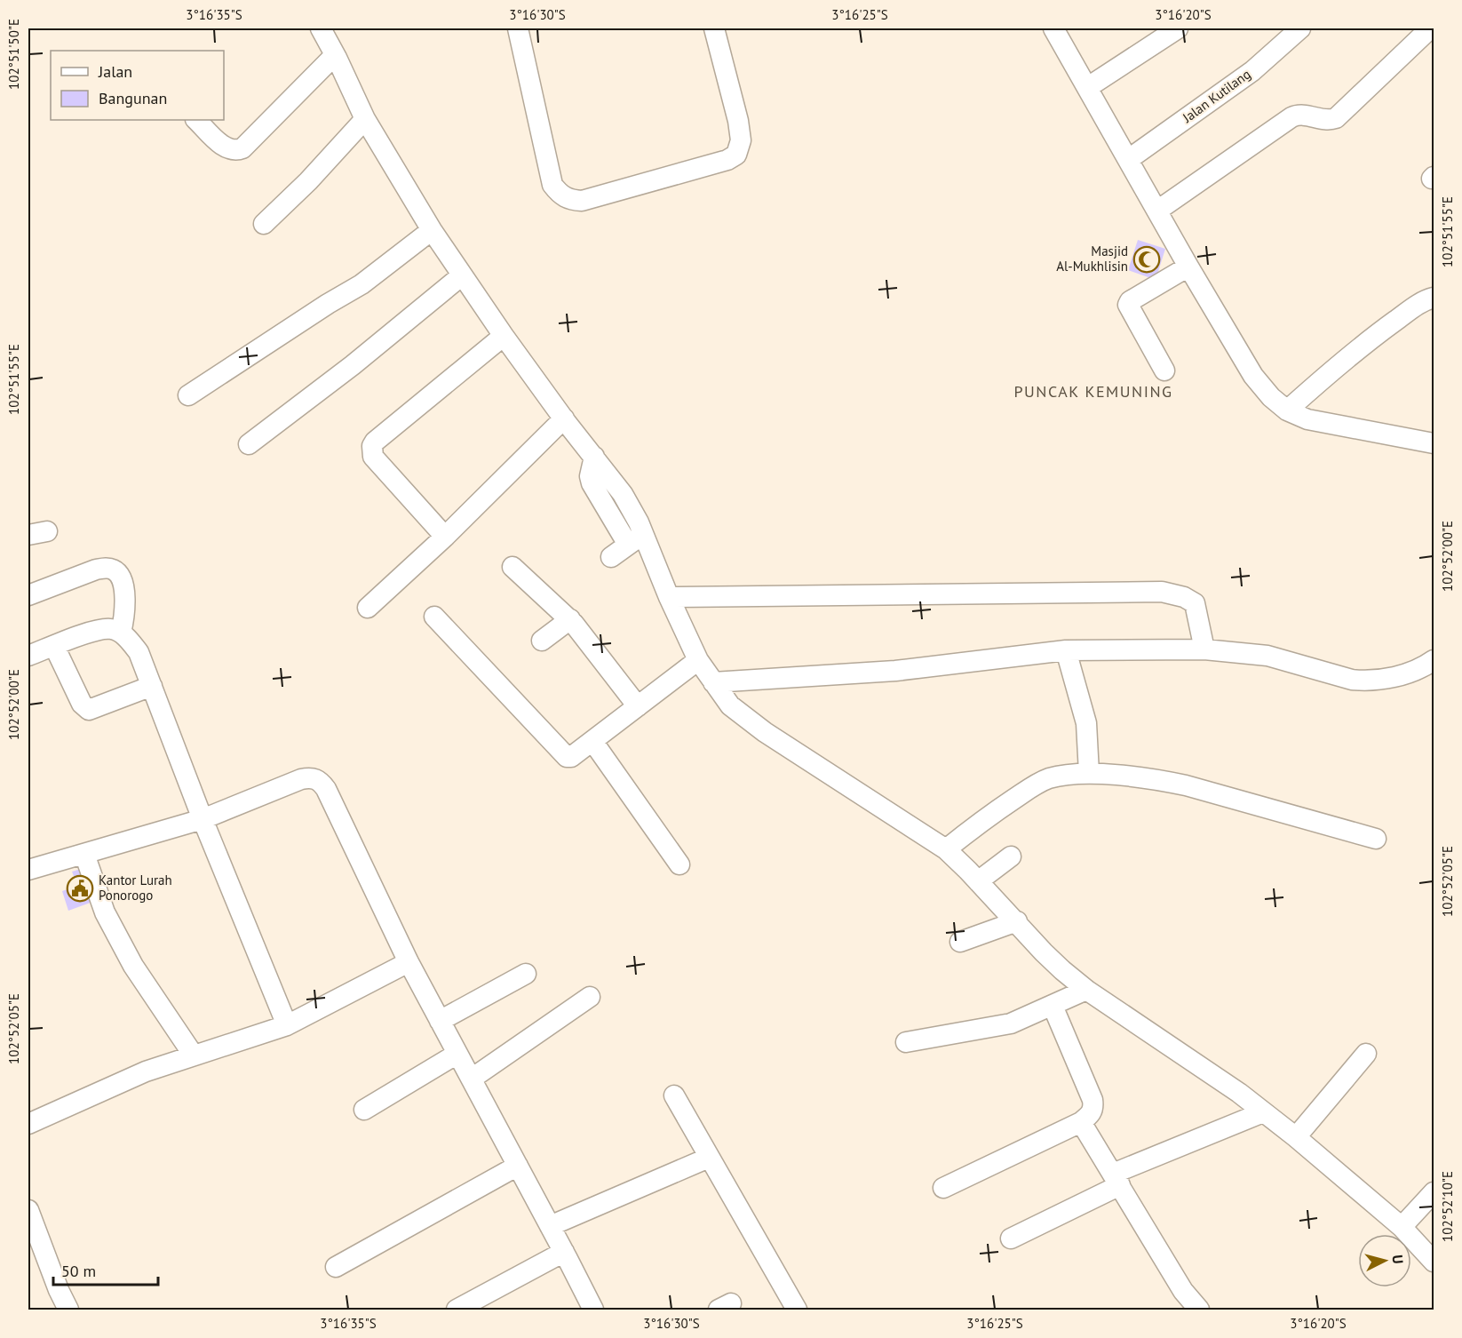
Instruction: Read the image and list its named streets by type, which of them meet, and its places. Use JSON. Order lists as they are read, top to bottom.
{
  "streets": {
    "street": ["Jalan Kutilang"]
  },
  "districts": ["PUNCAK KEMUNING"],
  "places": {
    "mosque": ["Masjid Al-Mukhlisin"],
    "public building": ["Kantor Lurah Ponorogo"]
  },
  "legend": ["Jalan", "Bangunan"],
  "scale_bar": "50 m",
  "north": "right",
  "coordinates": [
    "3°16'35\"S",
    "3°16'30\"S",
    "3°16'25\"S",
    "3°16'20\"S",
    "102°51'50\"E",
    "102°51'55\"E",
    "102°52'00\"E",
    "102°52'05\"E",
    "102°52'10\"E"
  ]
}
